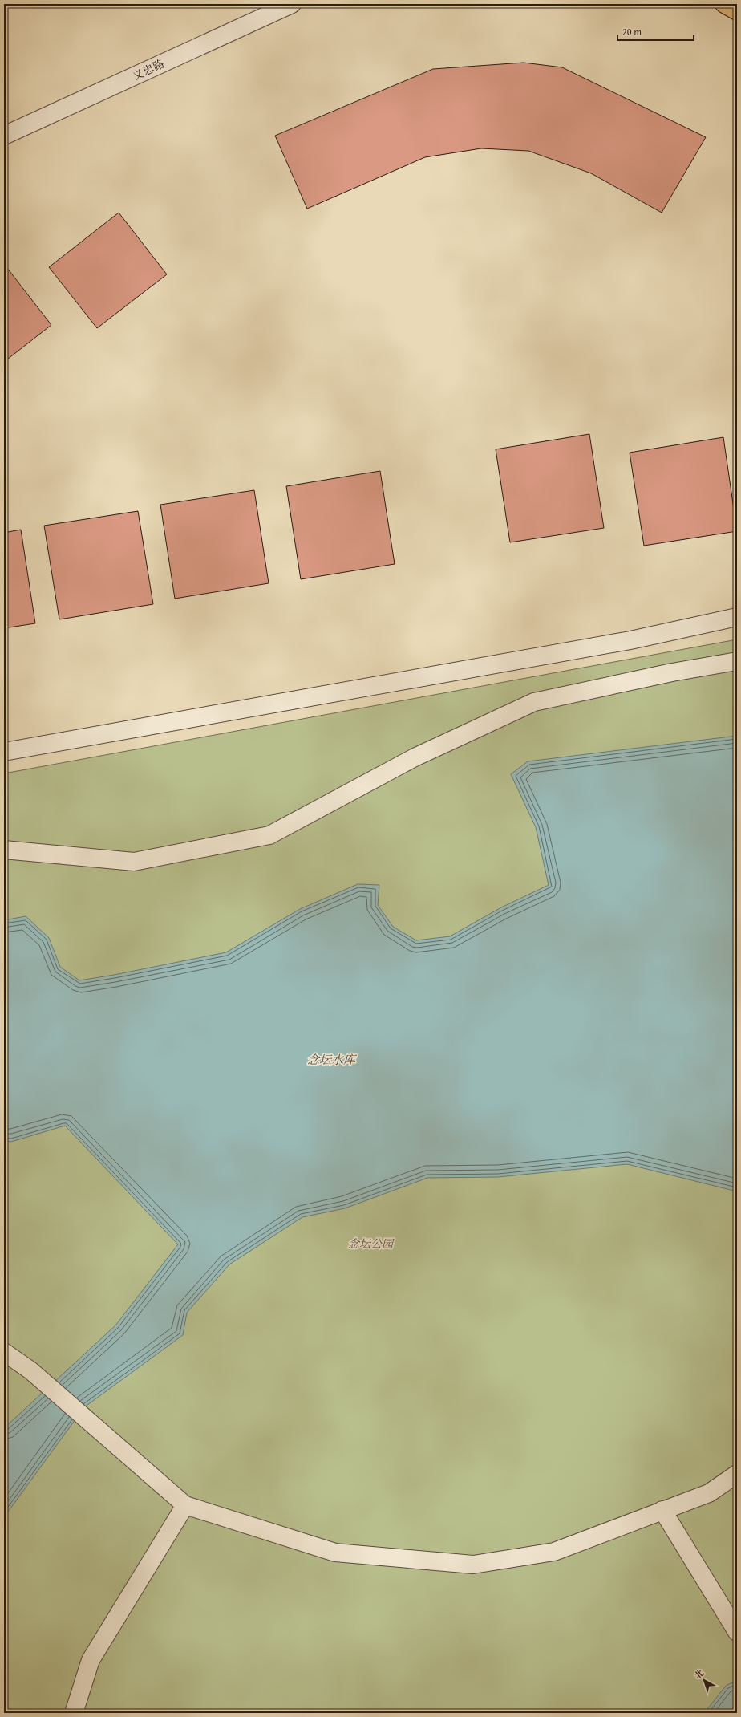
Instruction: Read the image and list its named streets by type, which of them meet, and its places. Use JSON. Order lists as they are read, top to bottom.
{
  "streets": {
    "street": ["义忠路"]
  },
  "water": ["念坛水库"],
  "parks": ["念坛公园"],
  "scale_bar": "20 m",
  "north": "top left"
}
